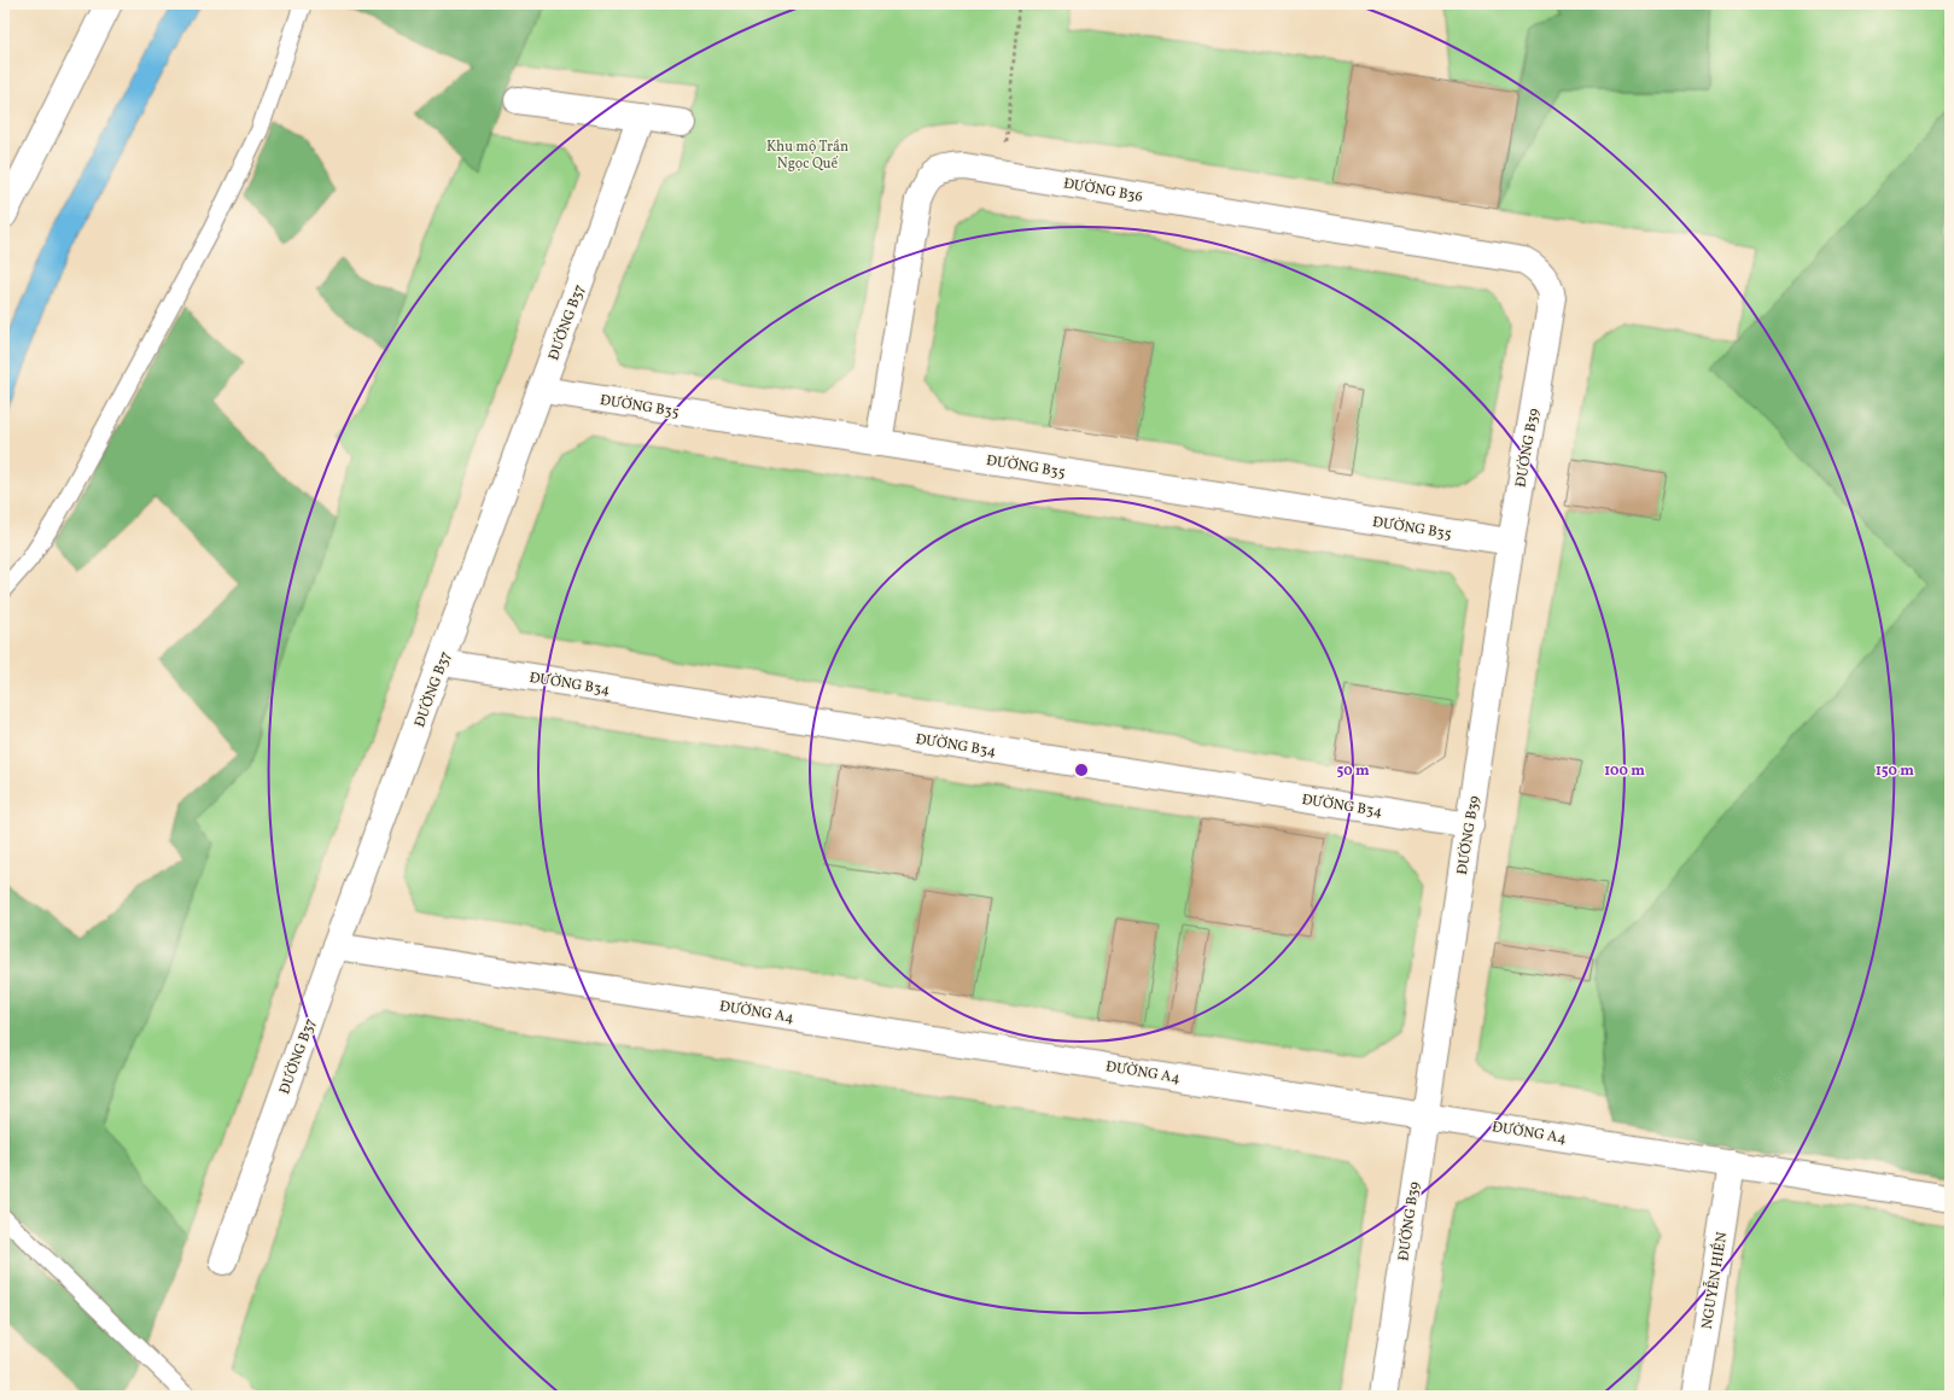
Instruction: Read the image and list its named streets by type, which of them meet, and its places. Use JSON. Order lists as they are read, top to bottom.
{
  "streets": {
    "street": [
      "ĐƯỜNG B36",
      "ĐƯỜNG B37",
      "ĐƯỜNG B35",
      "ĐƯỜNG B39",
      "ĐƯỜNG B34",
      "ĐƯỜNG A4",
      "NGUYỄN HIỀN"
    ]
  },
  "crossings": [
    ["ĐƯỜNG B36", "ĐƯỜNG B35"],
    ["ĐƯỜNG B36", "ĐƯỜNG B39"],
    ["ĐƯỜNG B37", "ĐƯỜNG B35"],
    ["ĐƯỜNG B37", "ĐƯỜNG B34"],
    ["ĐƯỜNG B37", "ĐƯỜNG A4"],
    ["ĐƯỜNG B35", "ĐƯỜNG B39"],
    ["ĐƯỜNG B39", "ĐƯỜNG B34"],
    ["ĐƯỜNG B39", "ĐƯỜNG A4"],
    ["ĐƯỜNG A4", "NGUYỄN HIỀN"]
  ],
  "parks": ["Khu mộ Trần Ngọc Quế"],
  "rings": ["50 m", "100 m", "150 m"]
}
